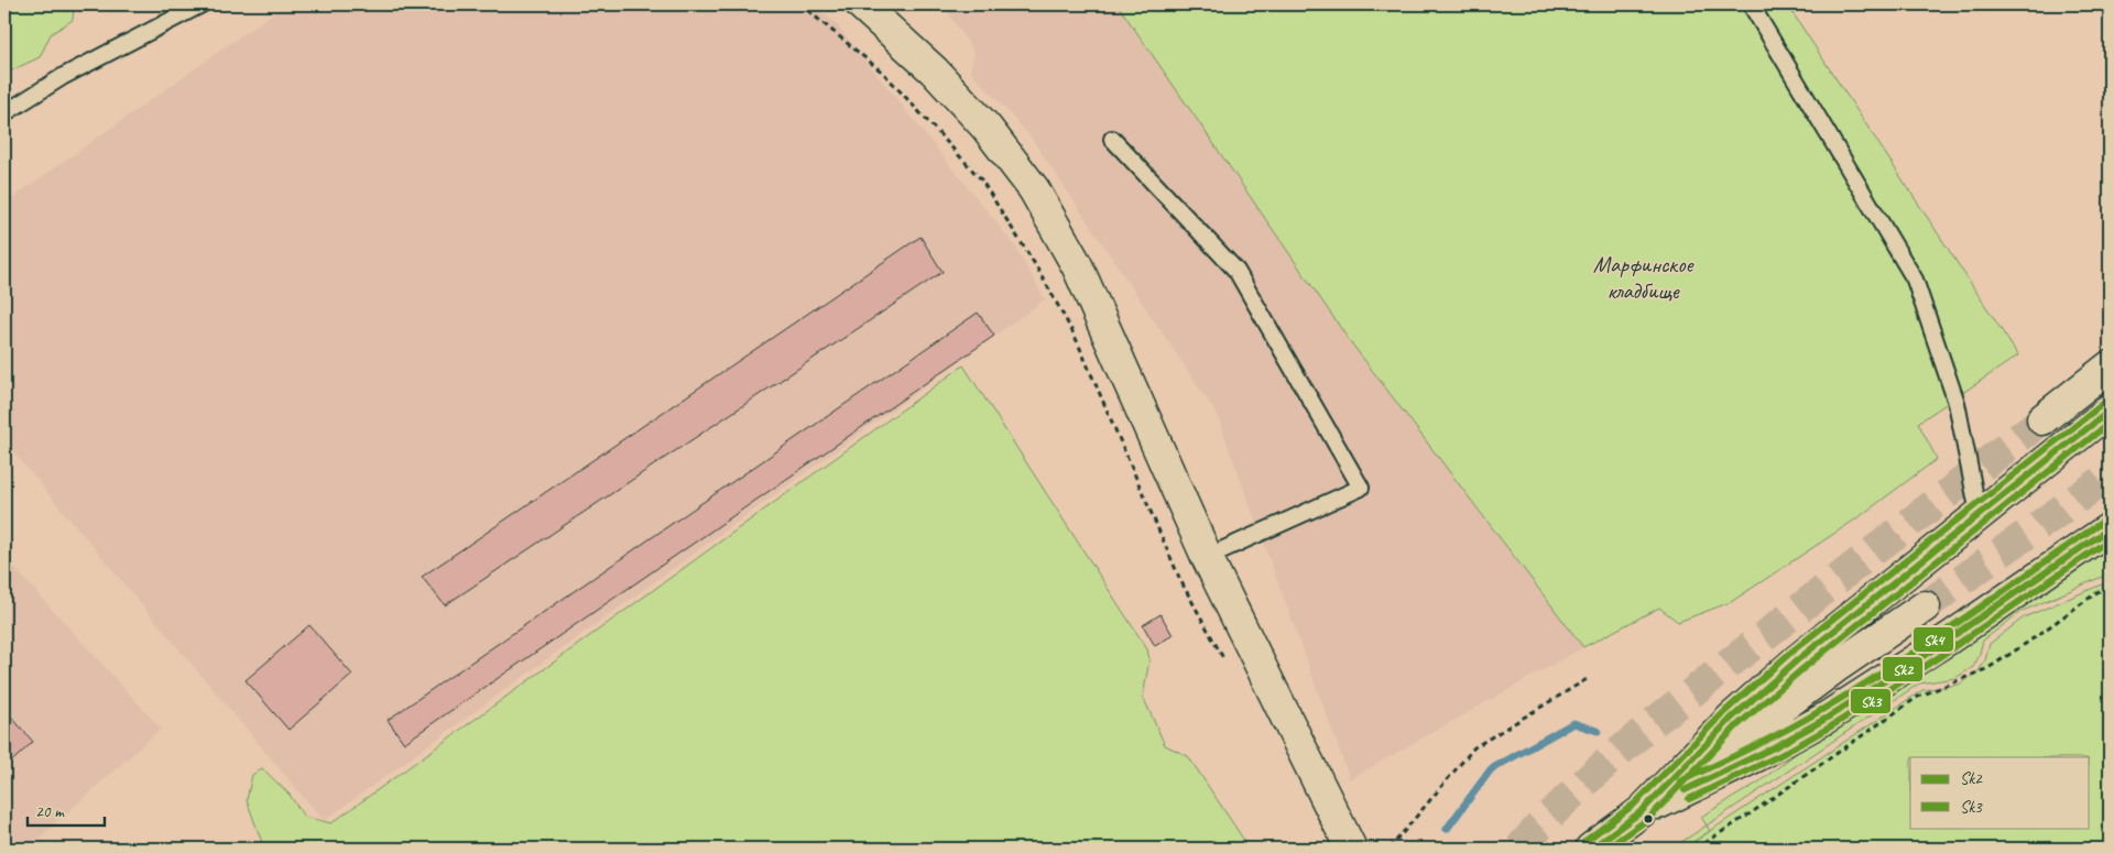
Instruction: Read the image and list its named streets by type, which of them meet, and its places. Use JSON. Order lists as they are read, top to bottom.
{
  "parks": ["Марфинское кладбище"],
  "lines": ["transit line Sk4", "transit line Sk2", "transit line Sk3"],
  "legend": ["Sk2", "Sk3"],
  "scale_bar": "20 m"
}
